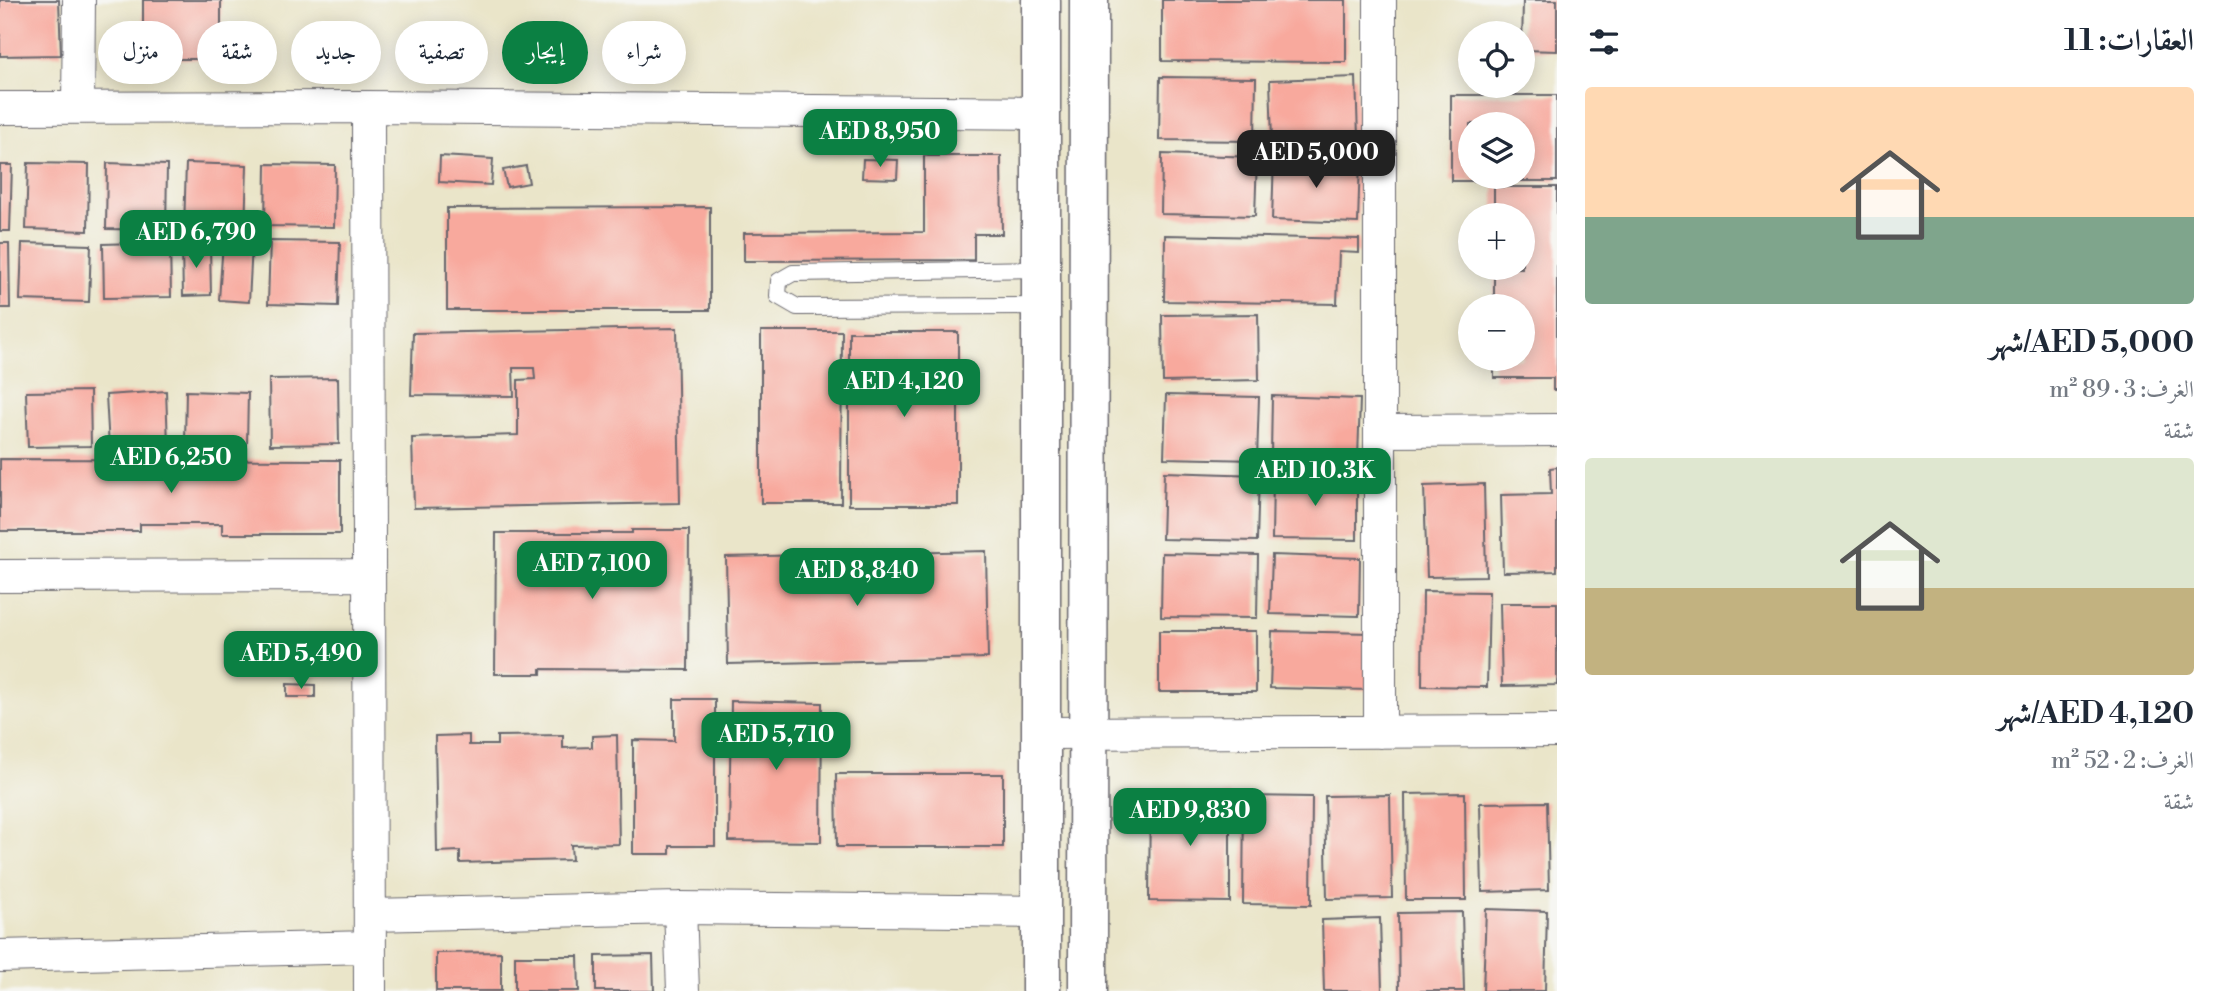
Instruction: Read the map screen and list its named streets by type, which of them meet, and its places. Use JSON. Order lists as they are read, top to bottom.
{
  "page": {
    "heading": "العقارات: 11",
    "map_buttons": ["+", "−"],
    "chip": [
      "شراء",
      "إيجار",
      "تصفية",
      "جديد",
      "شقة",
      "منزل"
    ],
    "list": [
      {
        "name": "AED 5,000/شهر",
        "note": "الغرف: 3 · 89 m² · شقة"
      },
      {
        "name": "AED 4,120/شهر",
        "note": "الغرف: 2 · 52 m² · شقة"
      }
    ],
    "price": [
      "AED 8,950",
      "AED 5,000",
      "AED 6,790",
      "AED 4,120",
      "AED 6,250",
      "AED 10.3K",
      "AED 7,100",
      "AED 8,840",
      "AED 5,490",
      "AED 5,710",
      "AED 9,830"
    ]
  }
}
